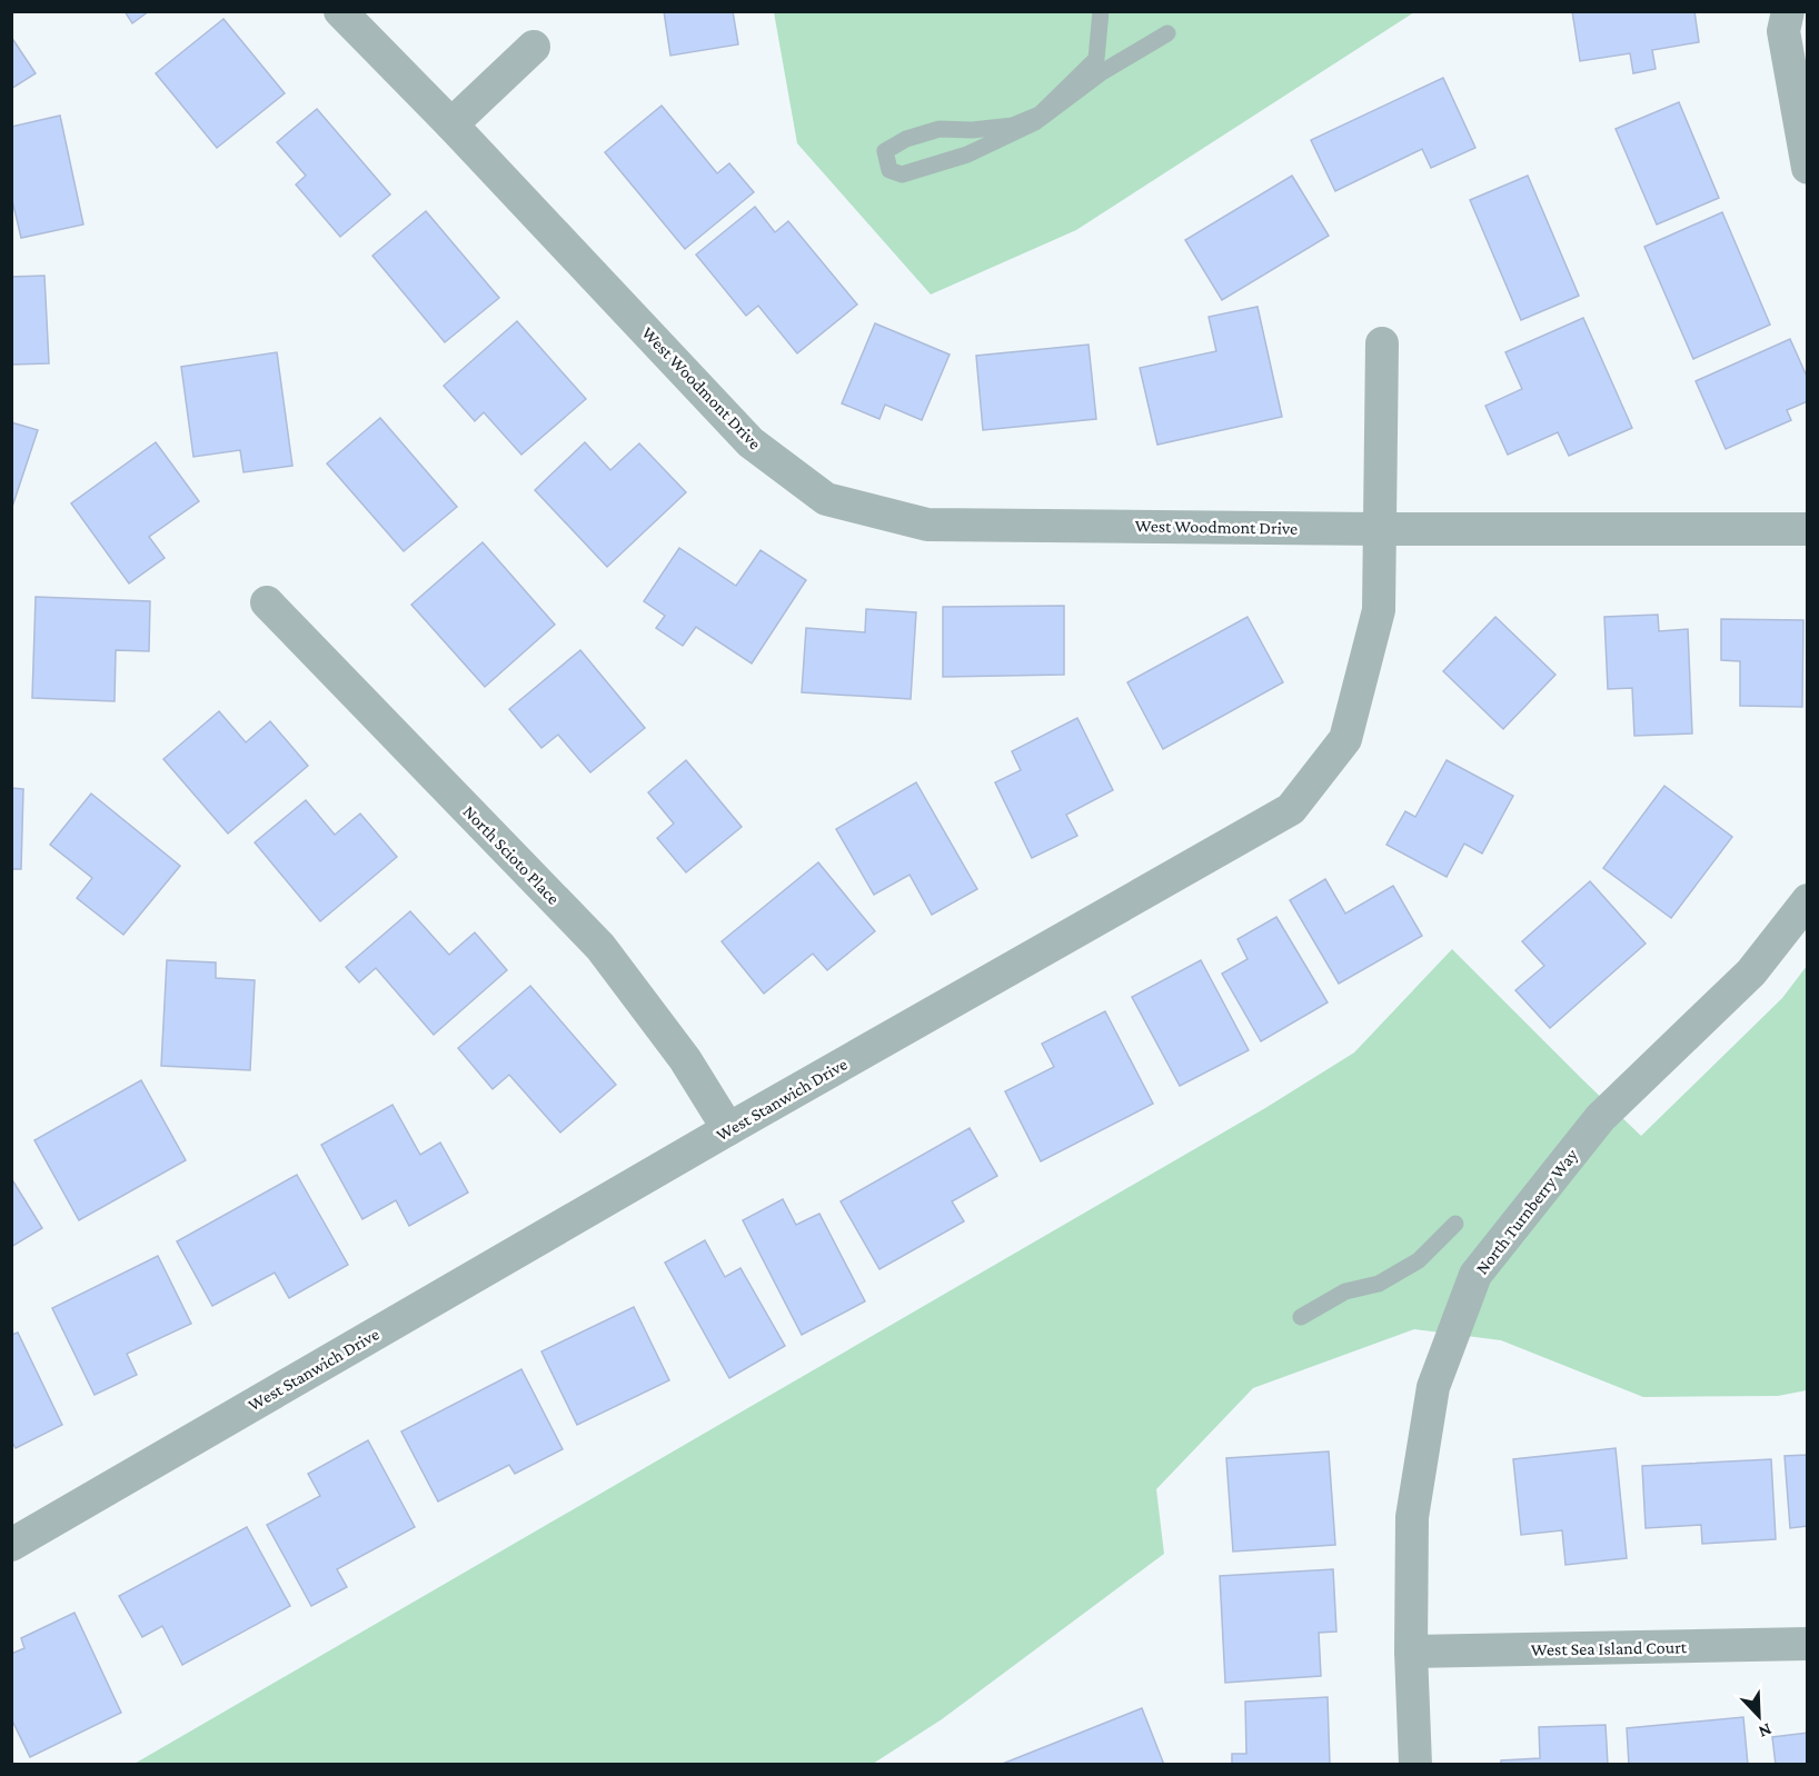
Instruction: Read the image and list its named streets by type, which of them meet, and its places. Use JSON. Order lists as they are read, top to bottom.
{
  "streets": {
    "street": [
      "West Woodmont Drive",
      "North Scioto Place",
      "West Stanwich Drive",
      "North Turnberry Way",
      "West Sea Island Court"
    ]
  },
  "crossings": [
    ["West Woodmont Drive", "West Stanwich Drive"],
    ["North Scioto Place", "West Stanwich Drive"],
    ["North Turnberry Way", "West Sea Island Court"]
  ],
  "north": "bottom right"
}
